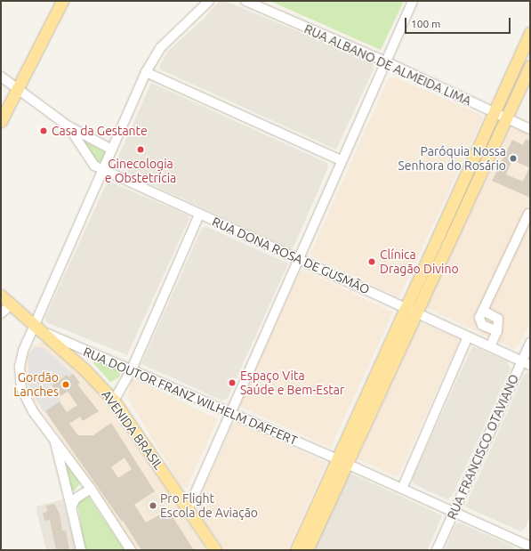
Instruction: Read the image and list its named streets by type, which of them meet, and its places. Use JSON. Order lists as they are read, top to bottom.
{
  "streets": {
    "main road": ["AVENIDA BRASIL"],
    "street": [
      "RUA ALBANO DE ALMEIDA LIMA",
      "RUA DONA ROSA DE GUSMÃO",
      "RUA DOUTOR FRANZ WILHELM DAFFERT",
      "RUA FRANCISCO OTAVIANO"
    ]
  },
  "crossings": [
    ["RUA DONA ROSA DE GUSMÃO", "RUA FRANCISCO OTAVIANO"],
    ["RUA DOUTOR FRANZ WILHELM DAFFERT", "AVENIDA BRASIL"],
    ["RUA DOUTOR FRANZ WILHELM DAFFERT", "RUA FRANCISCO OTAVIANO"]
  ],
  "places": [
    "Casa da Gestante",
    "Ginecologia e Obstetrícia",
    "Paróquia Nossa Senhora do Rosário",
    "Clínica Dragão Divino",
    "Espaço Vita Saúde e Bem-Estar",
    "Gordão Lanches",
    "Pro Flight Escola de Aviação"
  ],
  "scale_bar": "100 m"
}
